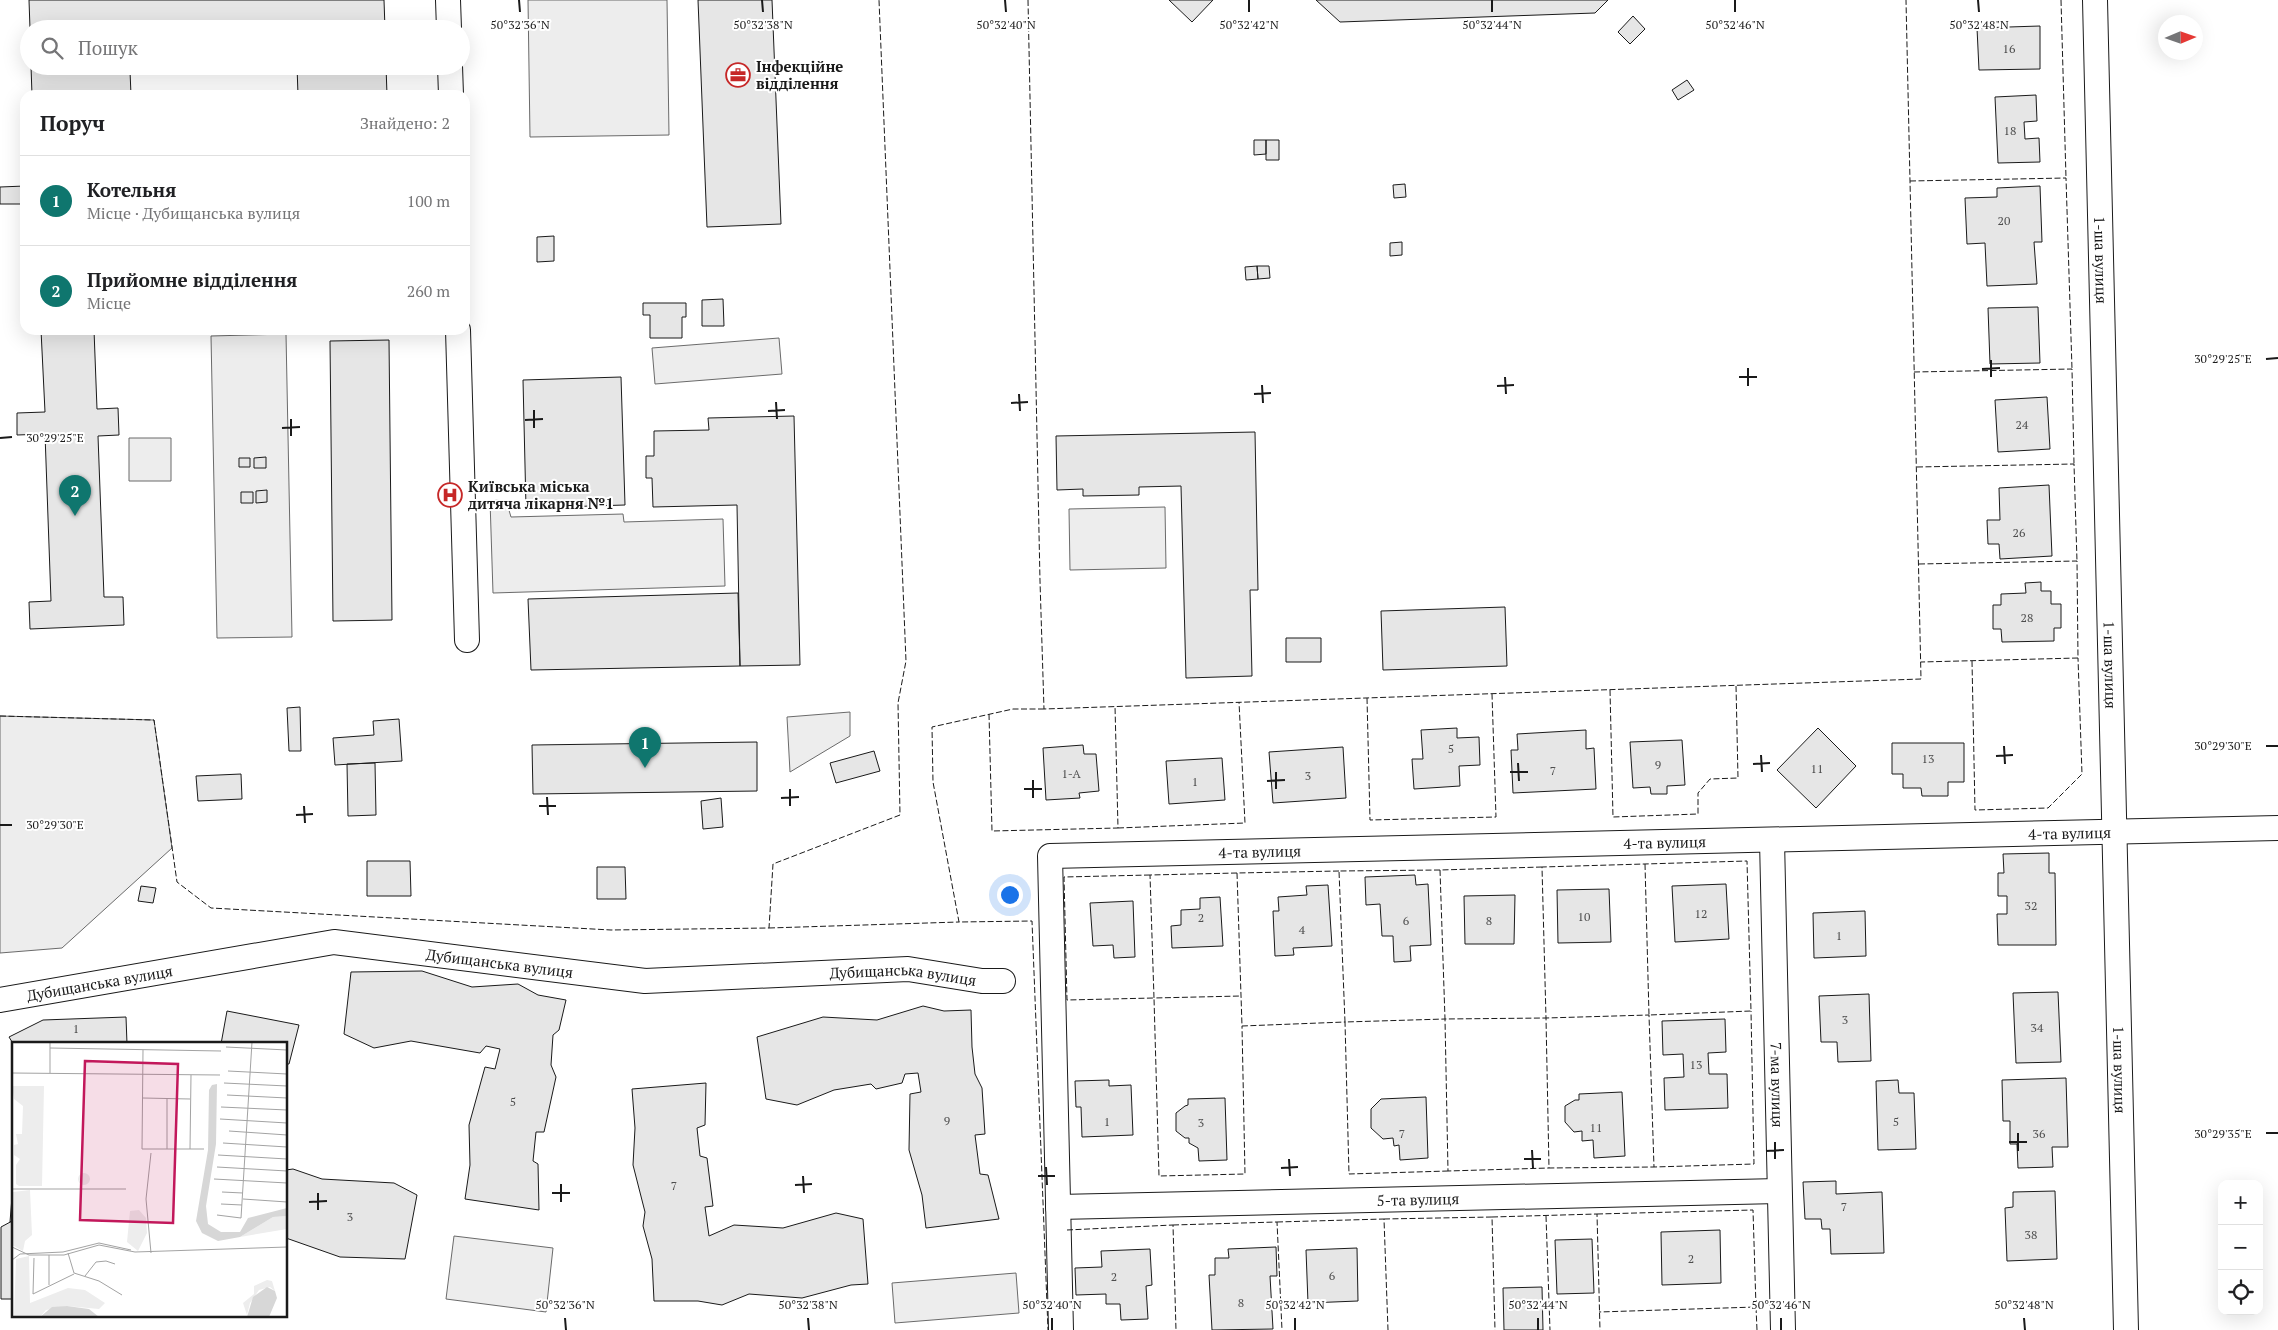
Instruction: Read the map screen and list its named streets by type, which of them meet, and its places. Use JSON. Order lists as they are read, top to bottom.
{
  "streets": {
    "street": [
      "1-ша вулиця",
      "4-та вулиця",
      "Дубищанська вулиця",
      "7-ма вулиця",
      "5-та вулиця"
    ]
  },
  "crossings": [
    ["1-ша вулиця", "4-та вулиця"],
    ["4-та вулиця", "7-ма вулиця"],
    ["4-та вулиця", "5-та вулиця"],
    ["7-ма вулиця", "5-та вулиця"]
  ],
  "places": {
    "office": ["Інфекційне відділення"],
    "hospital": ["Київська міська дитяча лікарня №1"]
  },
  "house_numbers": [
    "16",
    "18",
    "20",
    "24",
    "26",
    "28",
    "5",
    "13",
    "9",
    "11",
    "7",
    "1-А",
    "3",
    "1",
    "32",
    "12",
    "10",
    "2",
    "6",
    "8",
    "4",
    "1",
    "3",
    "34",
    "1",
    "13",
    "5",
    "9",
    "1",
    "5",
    "3",
    "11",
    "7",
    "36",
    "7",
    "7",
    "3",
    "38",
    "2",
    "6",
    "2",
    "8"
  ],
  "north": "right",
  "page": {
    "search": "Пошук",
    "heading": ["Поруч", "Знайдено: 2"],
    "list": [
      {
        "mark": "1",
        "name": "Котельня",
        "note": "Місце · Дубищанська вулиця",
        "value": "100 m"
      },
      {
        "mark": "2",
        "name": "Прийомне відділення",
        "note": "Місце",
        "value": "260 m"
      }
    ],
    "pins": ["2", "1"],
    "map_buttons": ["+", "−"]
  },
  "coordinates": [
    "50°32'36\"N",
    "50°32'38\"N",
    "50°32'40\"N",
    "50°32'42\"N",
    "50°32'44\"N",
    "50°32'46\"N",
    "50°32'48\"N",
    "30°29'25\"E",
    "30°29'30\"E",
    "30°29'35\"E"
  ]
}
